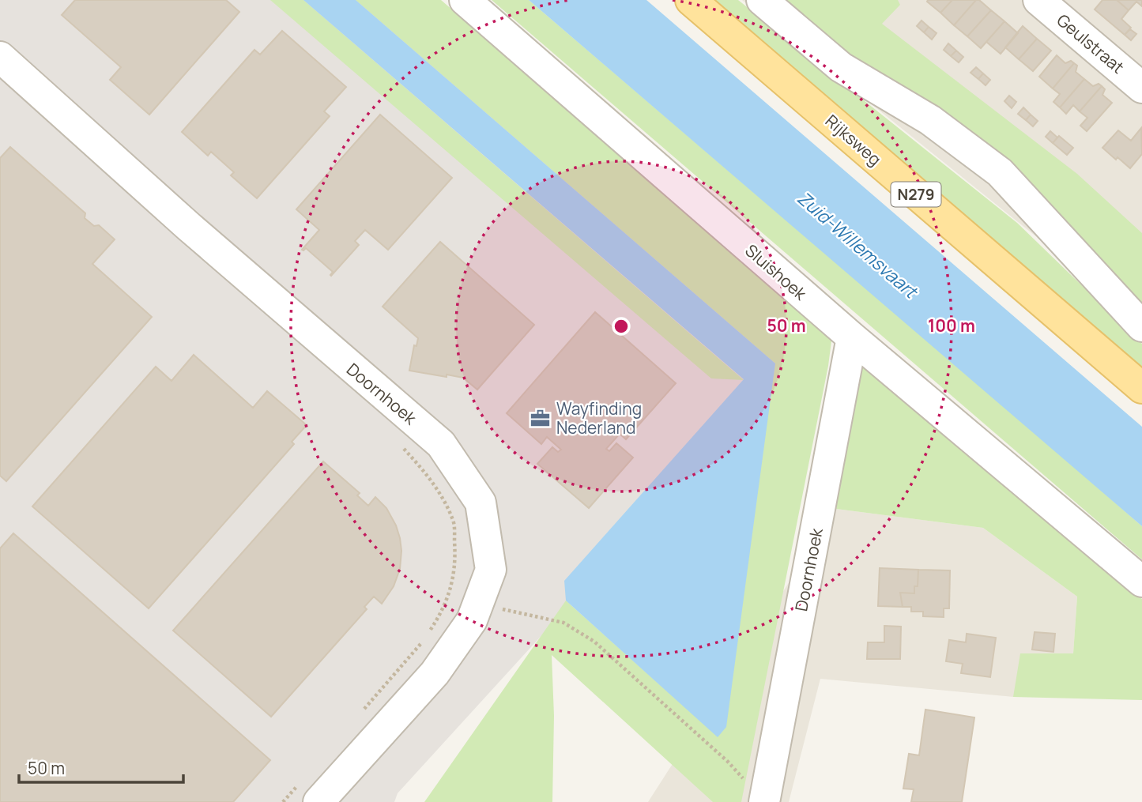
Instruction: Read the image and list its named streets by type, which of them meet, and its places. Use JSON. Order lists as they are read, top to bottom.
{
  "streets": {
    "main road": ["Rijksweg", "N279"],
    "street": ["Geulstraat", "Sluishoek", "Doornhoek"]
  },
  "crossings": [
    ["Sluishoek", "Doornhoek"]
  ],
  "water": ["Zuid-Willemsvaart"],
  "places": {
    "office": ["Wayfinding Nederland"]
  },
  "scale_bar": "50 m",
  "rings": ["50 m", "100 m"]
}
